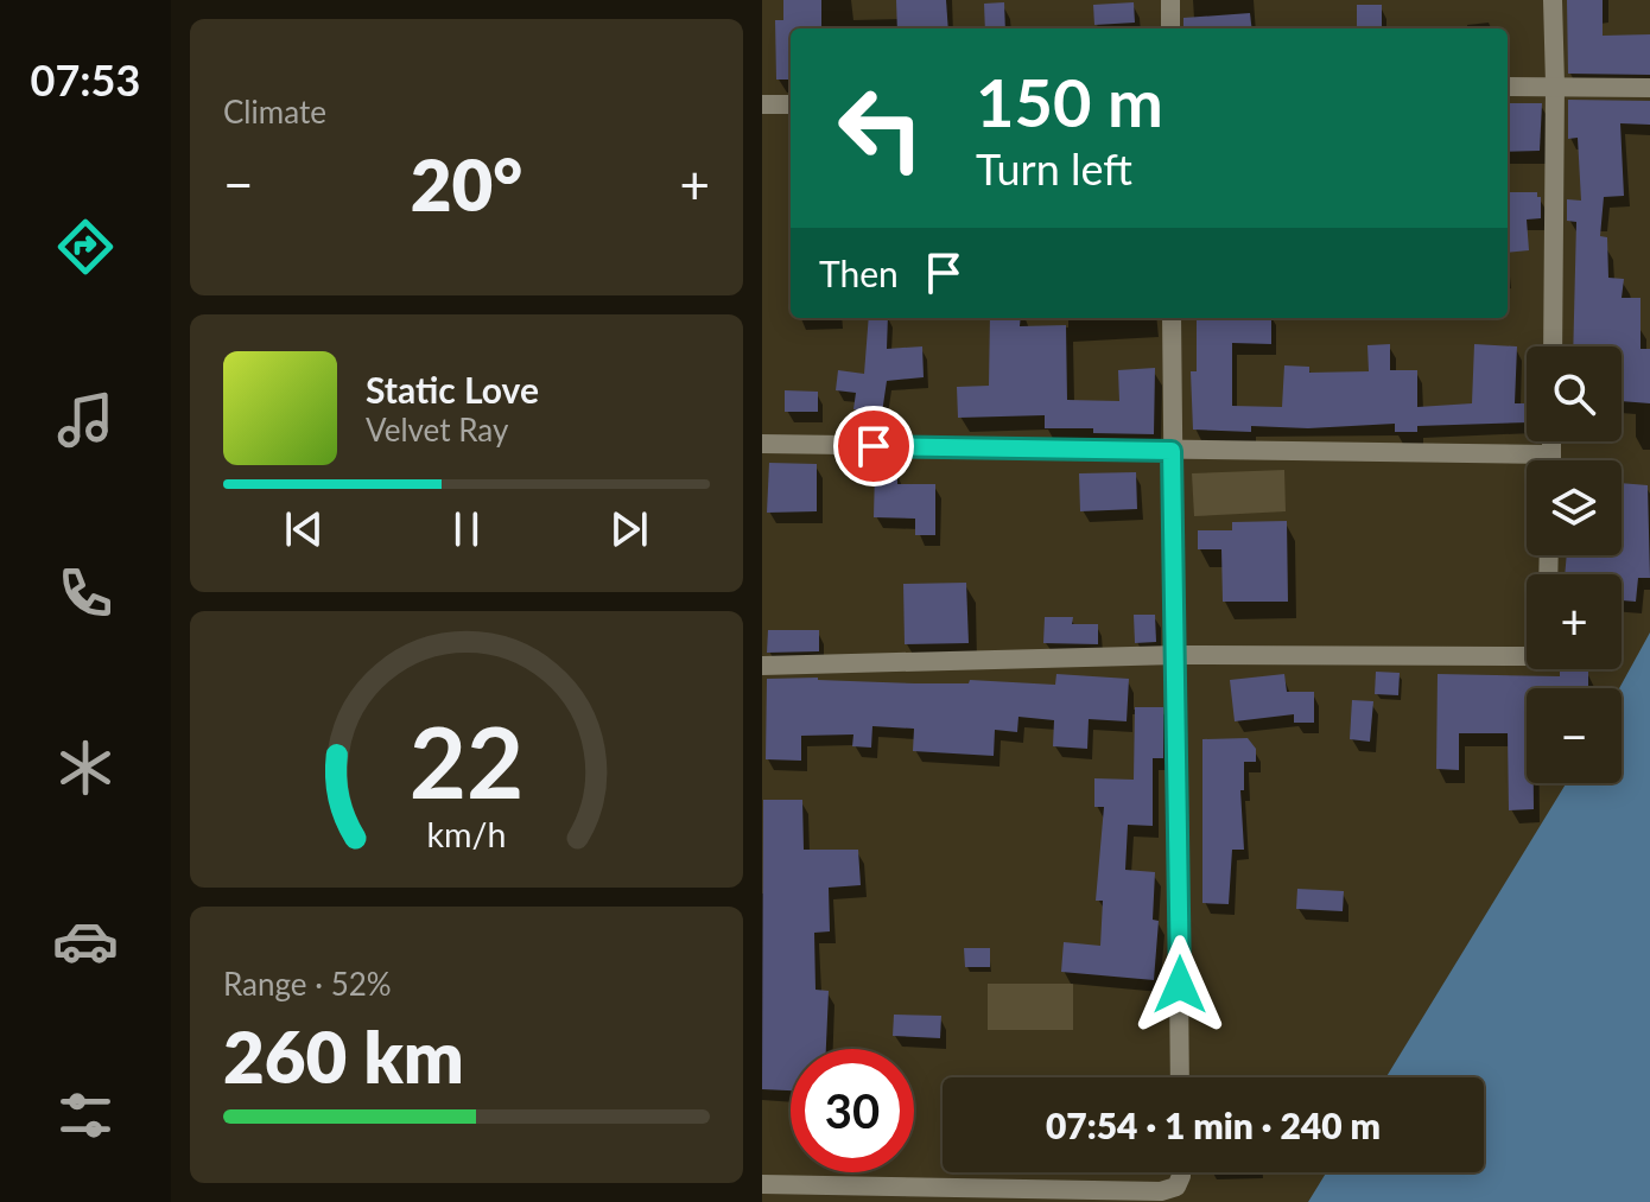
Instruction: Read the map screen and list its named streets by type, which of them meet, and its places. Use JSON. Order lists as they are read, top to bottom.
{
  "page": {
    "tabs": "07:53",
    "tile": [
      "Climate",
      ["Range · 52%", "260 km"]
    ],
    "turn": ["150 m", "Turn left"],
    "heat": ["−", "20°", "+"],
    "then": "Then",
    "map_buttons": ["+", "−"],
    "song": ["Static Love", "Velvet Ray"],
    "limit": "30",
    "trip": "07:54 · 1 min · 240 m",
    "gauge": ["22", "km/h"]
  }
}
